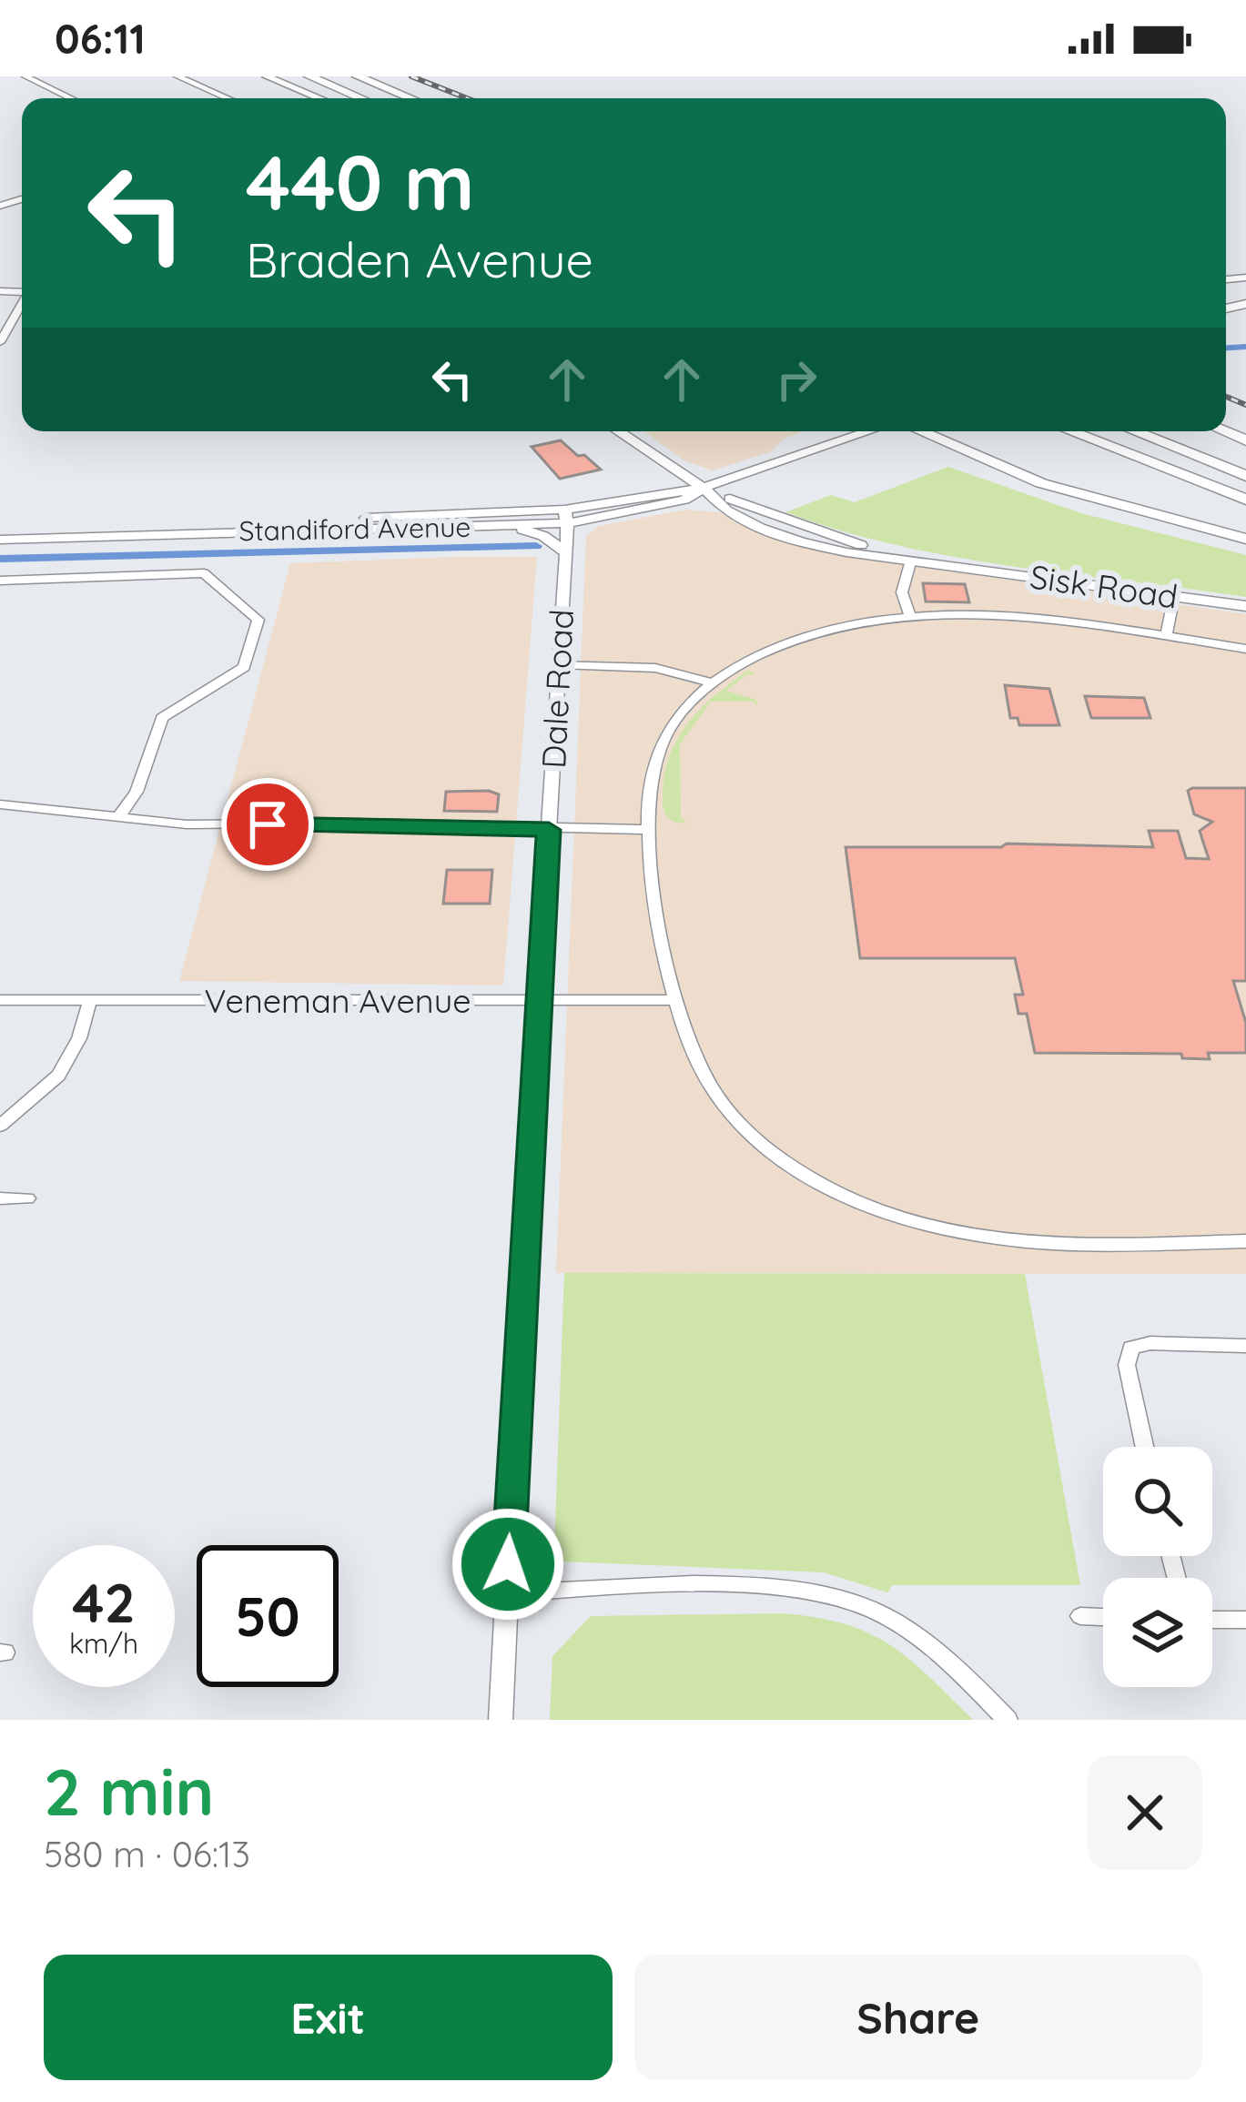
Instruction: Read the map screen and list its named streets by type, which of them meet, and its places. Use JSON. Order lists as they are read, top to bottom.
{
  "streets": {
    "main road": ["Standiford Avenue", "Sisk Road", "Dale Road"],
    "street": ["Veneman Avenue"]
  },
  "crossings": [
    ["Standiford Avenue", "Sisk Road"],
    ["Standiford Avenue", "Dale Road"],
    ["Dale Road", "Veneman Avenue"]
  ],
  "page": {
    "status": "06:11",
    "turn": ["440 m", "Braden Avenue"],
    "speed": "42 km/h",
    "limit": "50",
    "heading": ["2 min", "580 m · 06:13"],
    "buttons": ["Exit", "Share"]
  }
}
